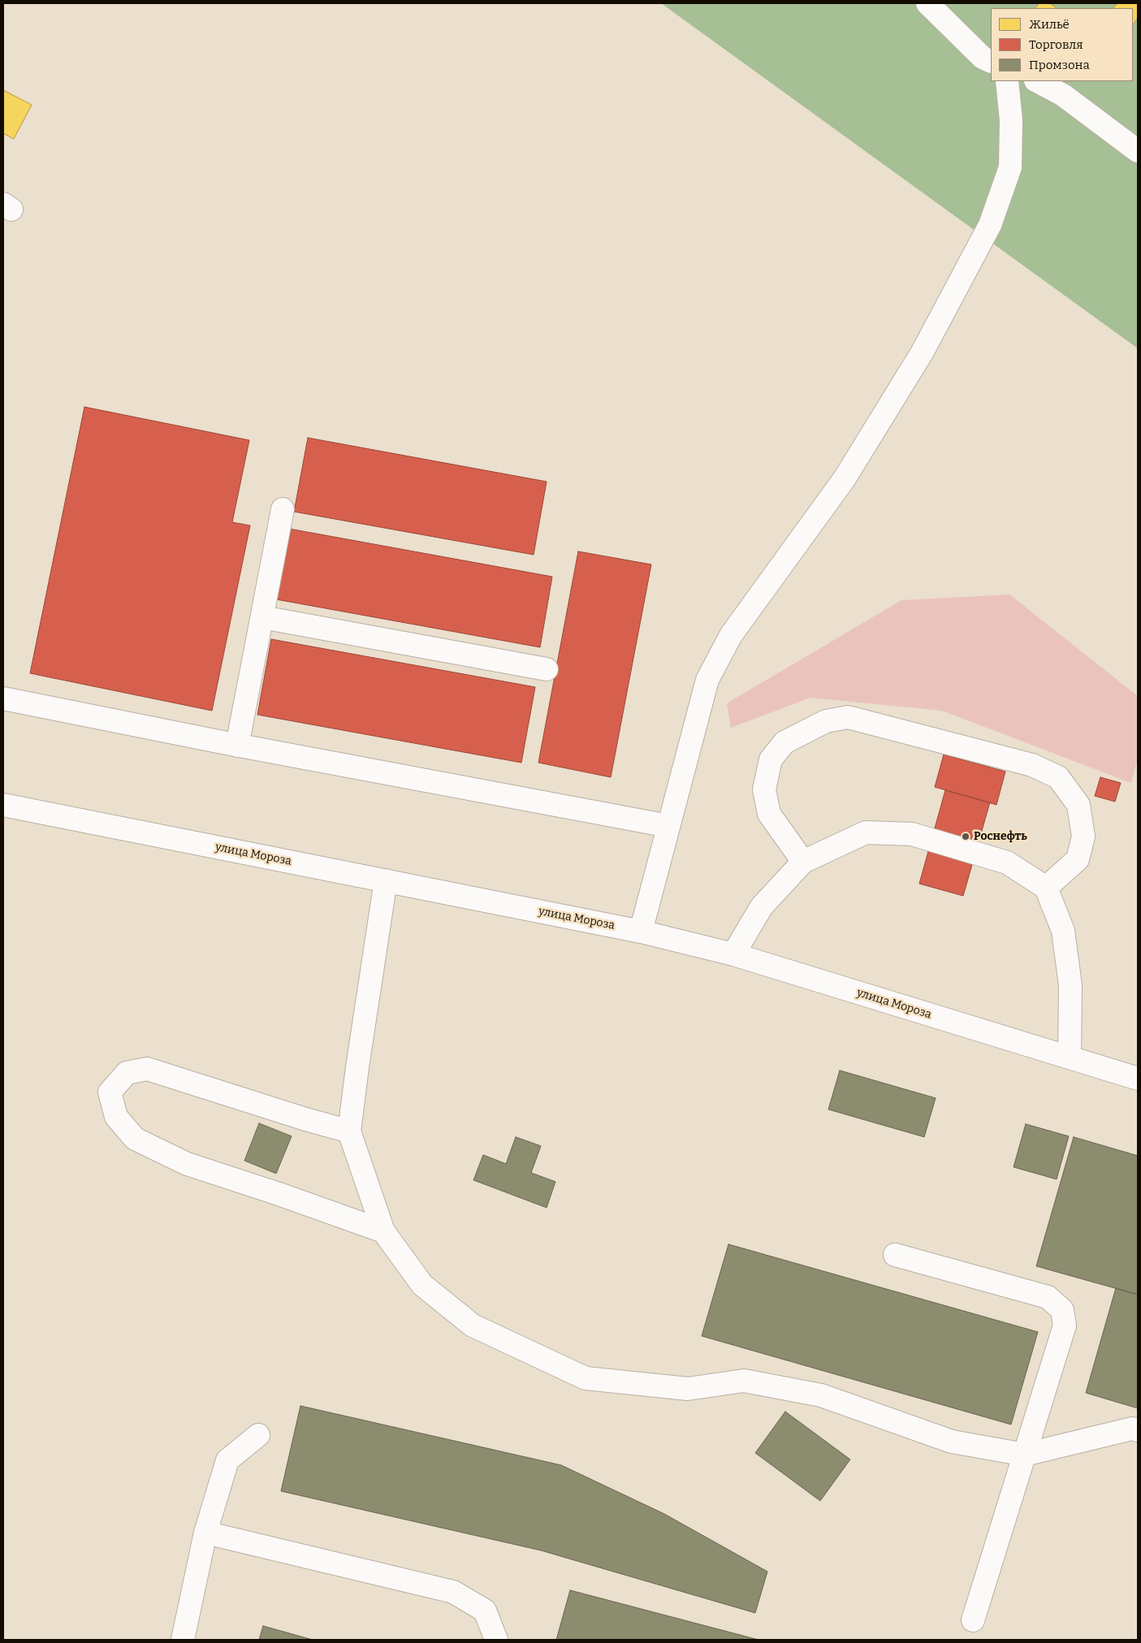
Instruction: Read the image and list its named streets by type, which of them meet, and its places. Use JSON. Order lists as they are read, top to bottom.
{
  "streets": {
    "main road": ["улица Мороза"]
  },
  "places": ["Роснефть"],
  "legend": ["Жильё", "Торговля", "Промзона"]
}
